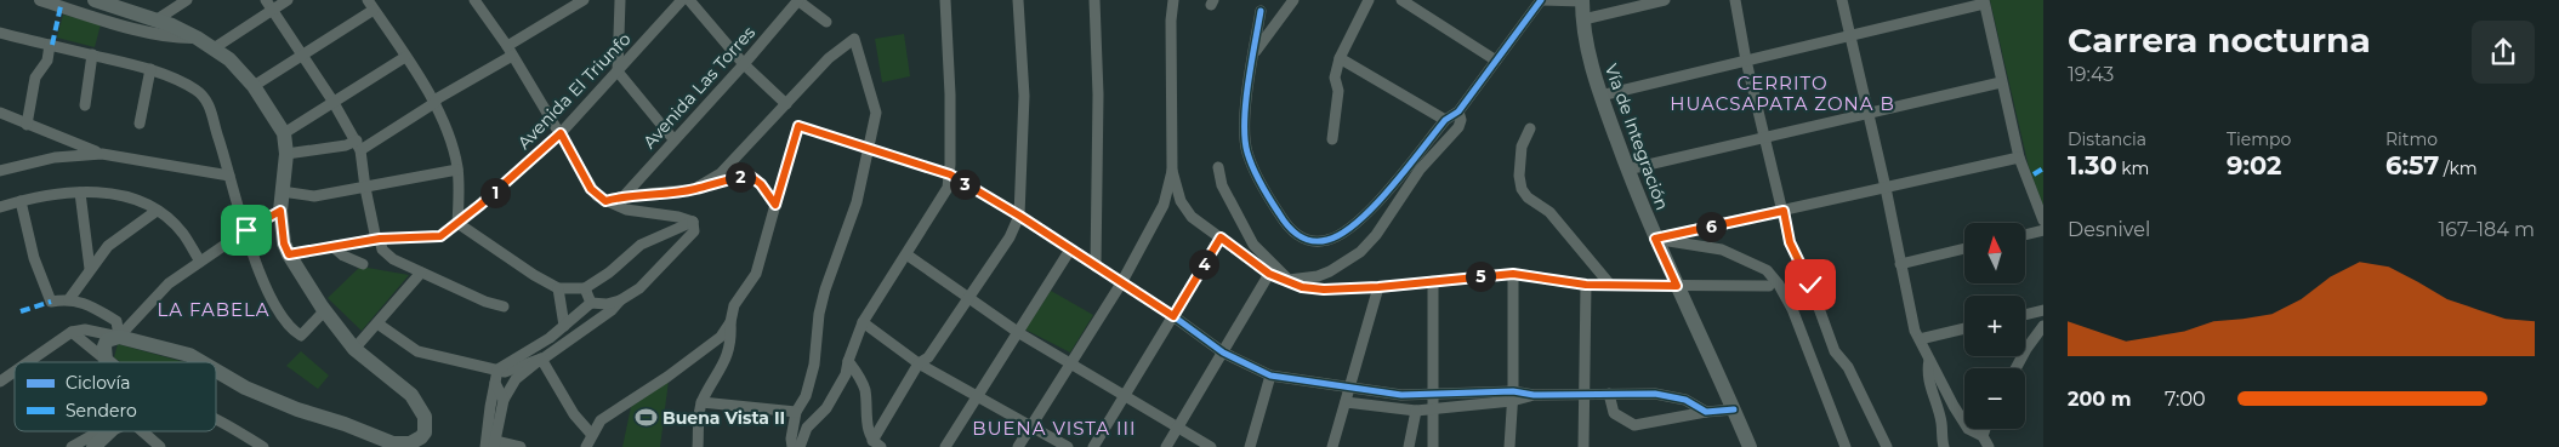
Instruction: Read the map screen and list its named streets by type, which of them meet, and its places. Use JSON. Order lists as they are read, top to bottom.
{
  "streets": {
    "main road": ["Vía de Integración"],
    "street": ["Avenida Las Torres", "Avenida El Triunfo"]
  },
  "districts": ["CERRITO HUACSAPATA ZONA B", "LA FABELA", "BUENA VISTA III"],
  "places": {
    "sports": ["Buena Vista II"]
  },
  "legend": ["Ciclovía", "Sendero"],
  "north": "top",
  "page": {
    "heading": ["Carrera nocturna", "19:43"],
    "stats": [
      ["Distancia", "1.30 km"],
      ["Tiempo", "9:02"],
      ["Ritmo", "6:57 /km"]
    ],
    "pins": [
      "2",
      "3",
      "1",
      "6",
      "4",
      "5"
    ],
    "chart": ["Desnivel", "167–184 m"],
    "map_buttons": ["+", "−"],
    "list": [
      {
        "name": "200 m",
        "note": "7:00"
      }
    ]
  }
}
